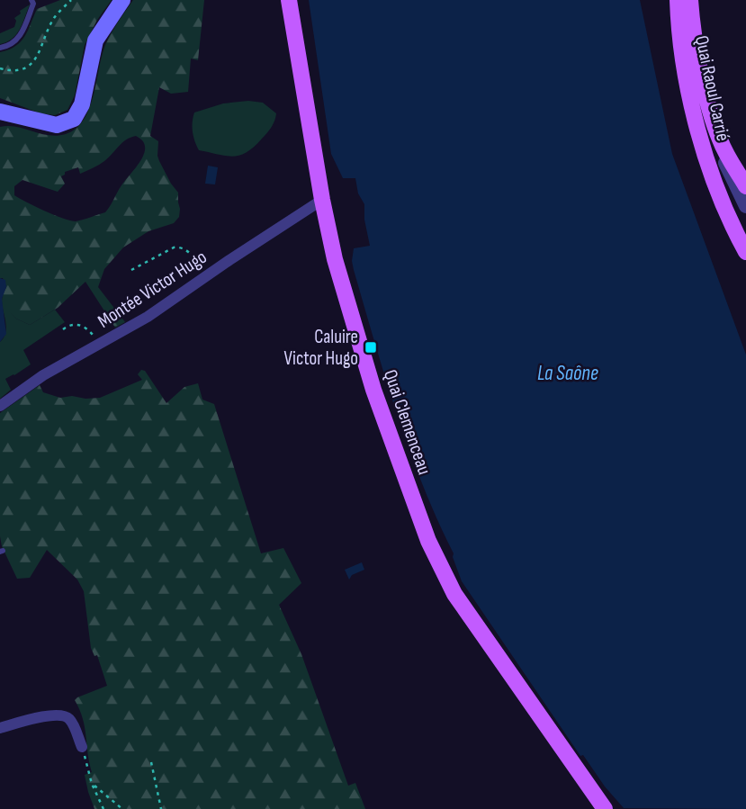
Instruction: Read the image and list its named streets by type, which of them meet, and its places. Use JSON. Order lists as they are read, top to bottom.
{
  "streets": {
    "main road": ["Quai Raoul Carrié", "Quai Clemenceau"],
    "street": ["Montée Victor Hugo"]
  },
  "crossings": [
    ["Montée Victor Hugo", "Quai Clemenceau"]
  ],
  "water": ["La Saône"],
  "places": {
    "transit": ["Caluire Victor Hugo"]
  }
}
